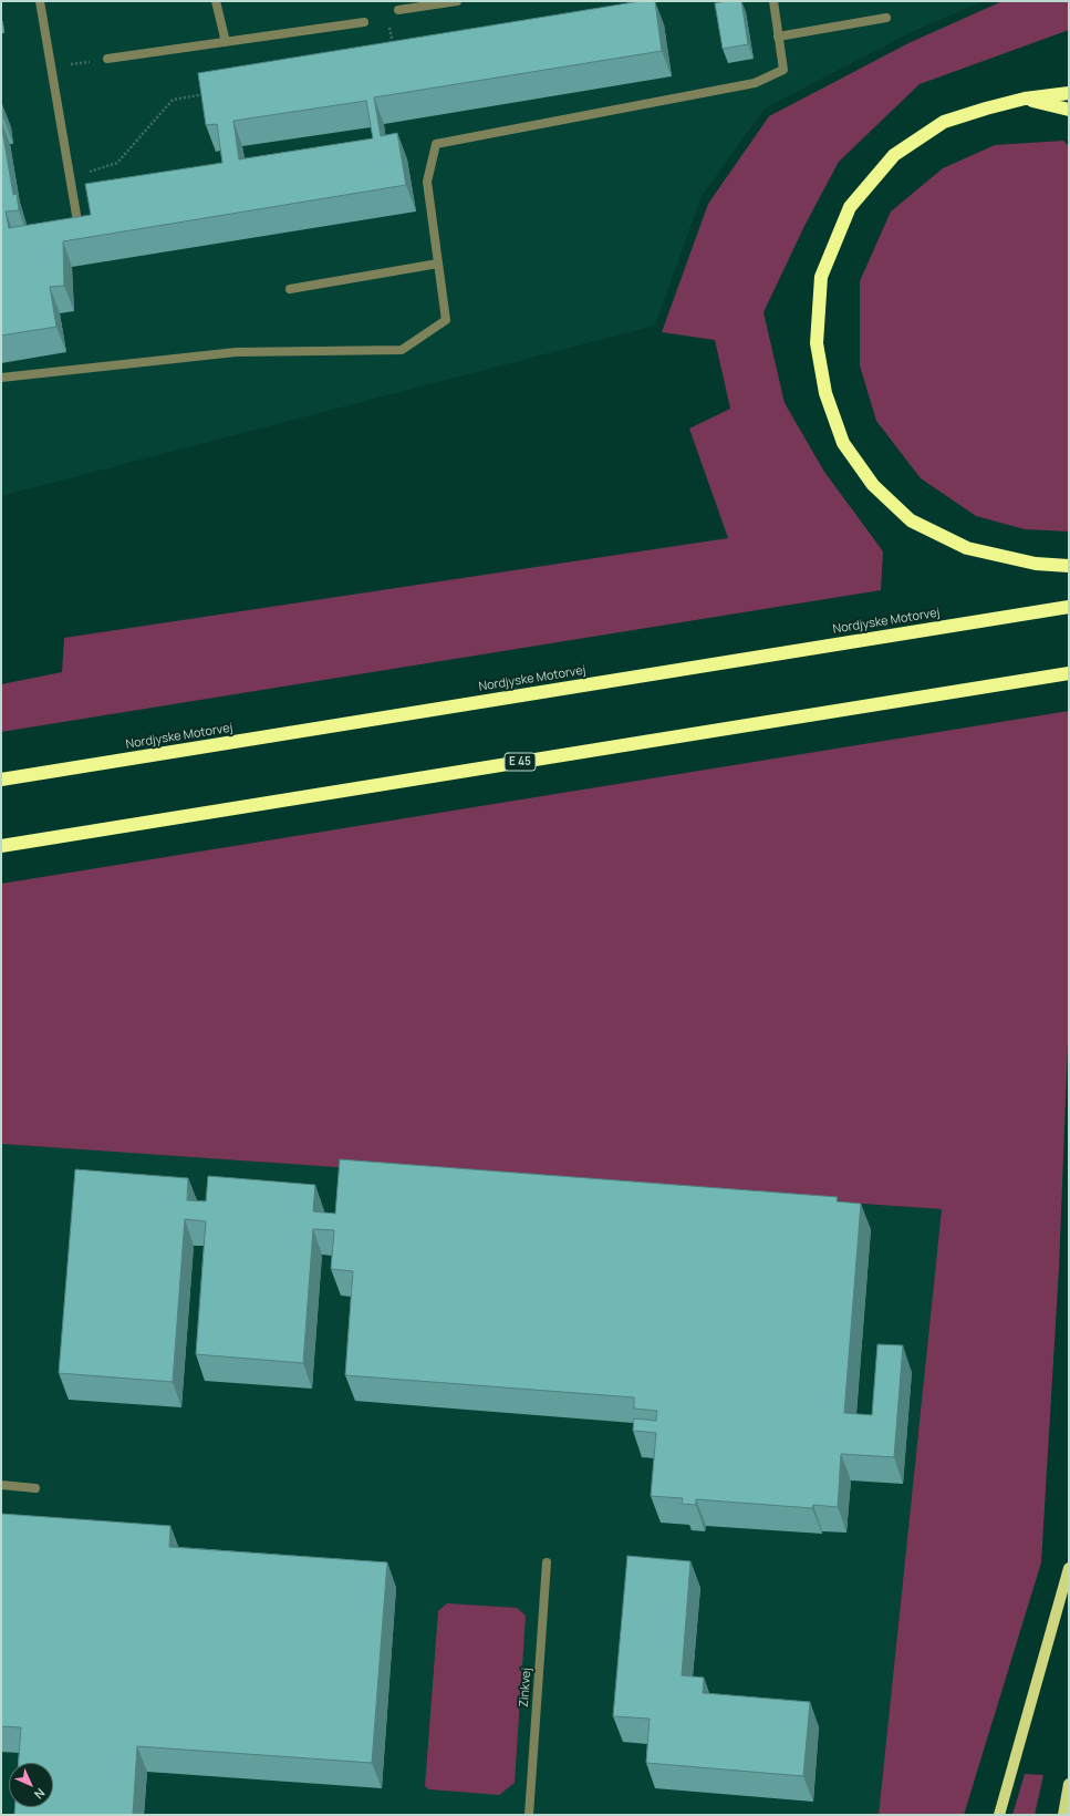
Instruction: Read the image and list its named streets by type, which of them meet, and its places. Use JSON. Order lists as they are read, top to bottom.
{
  "streets": {
    "highway": ["Nordjyske Motorvej", "E 45"],
    "street": ["Zinkvej"]
  },
  "north": "bottom right"
}
